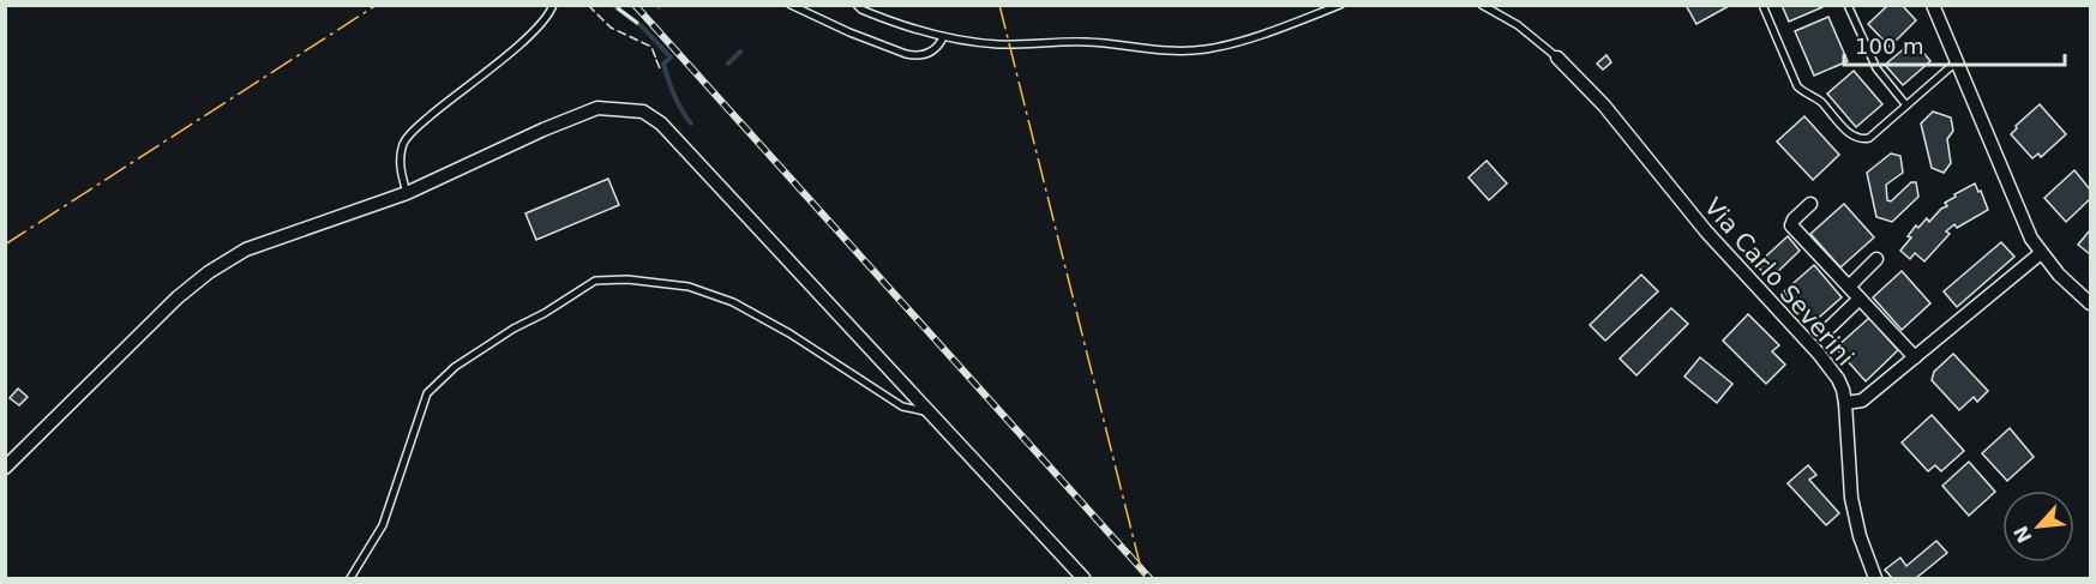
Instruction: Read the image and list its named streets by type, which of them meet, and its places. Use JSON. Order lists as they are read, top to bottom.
{
  "streets": {
    "street": ["Via Carlo Severini"]
  },
  "scale_bar": "100 m",
  "north": "bottom left"
}
